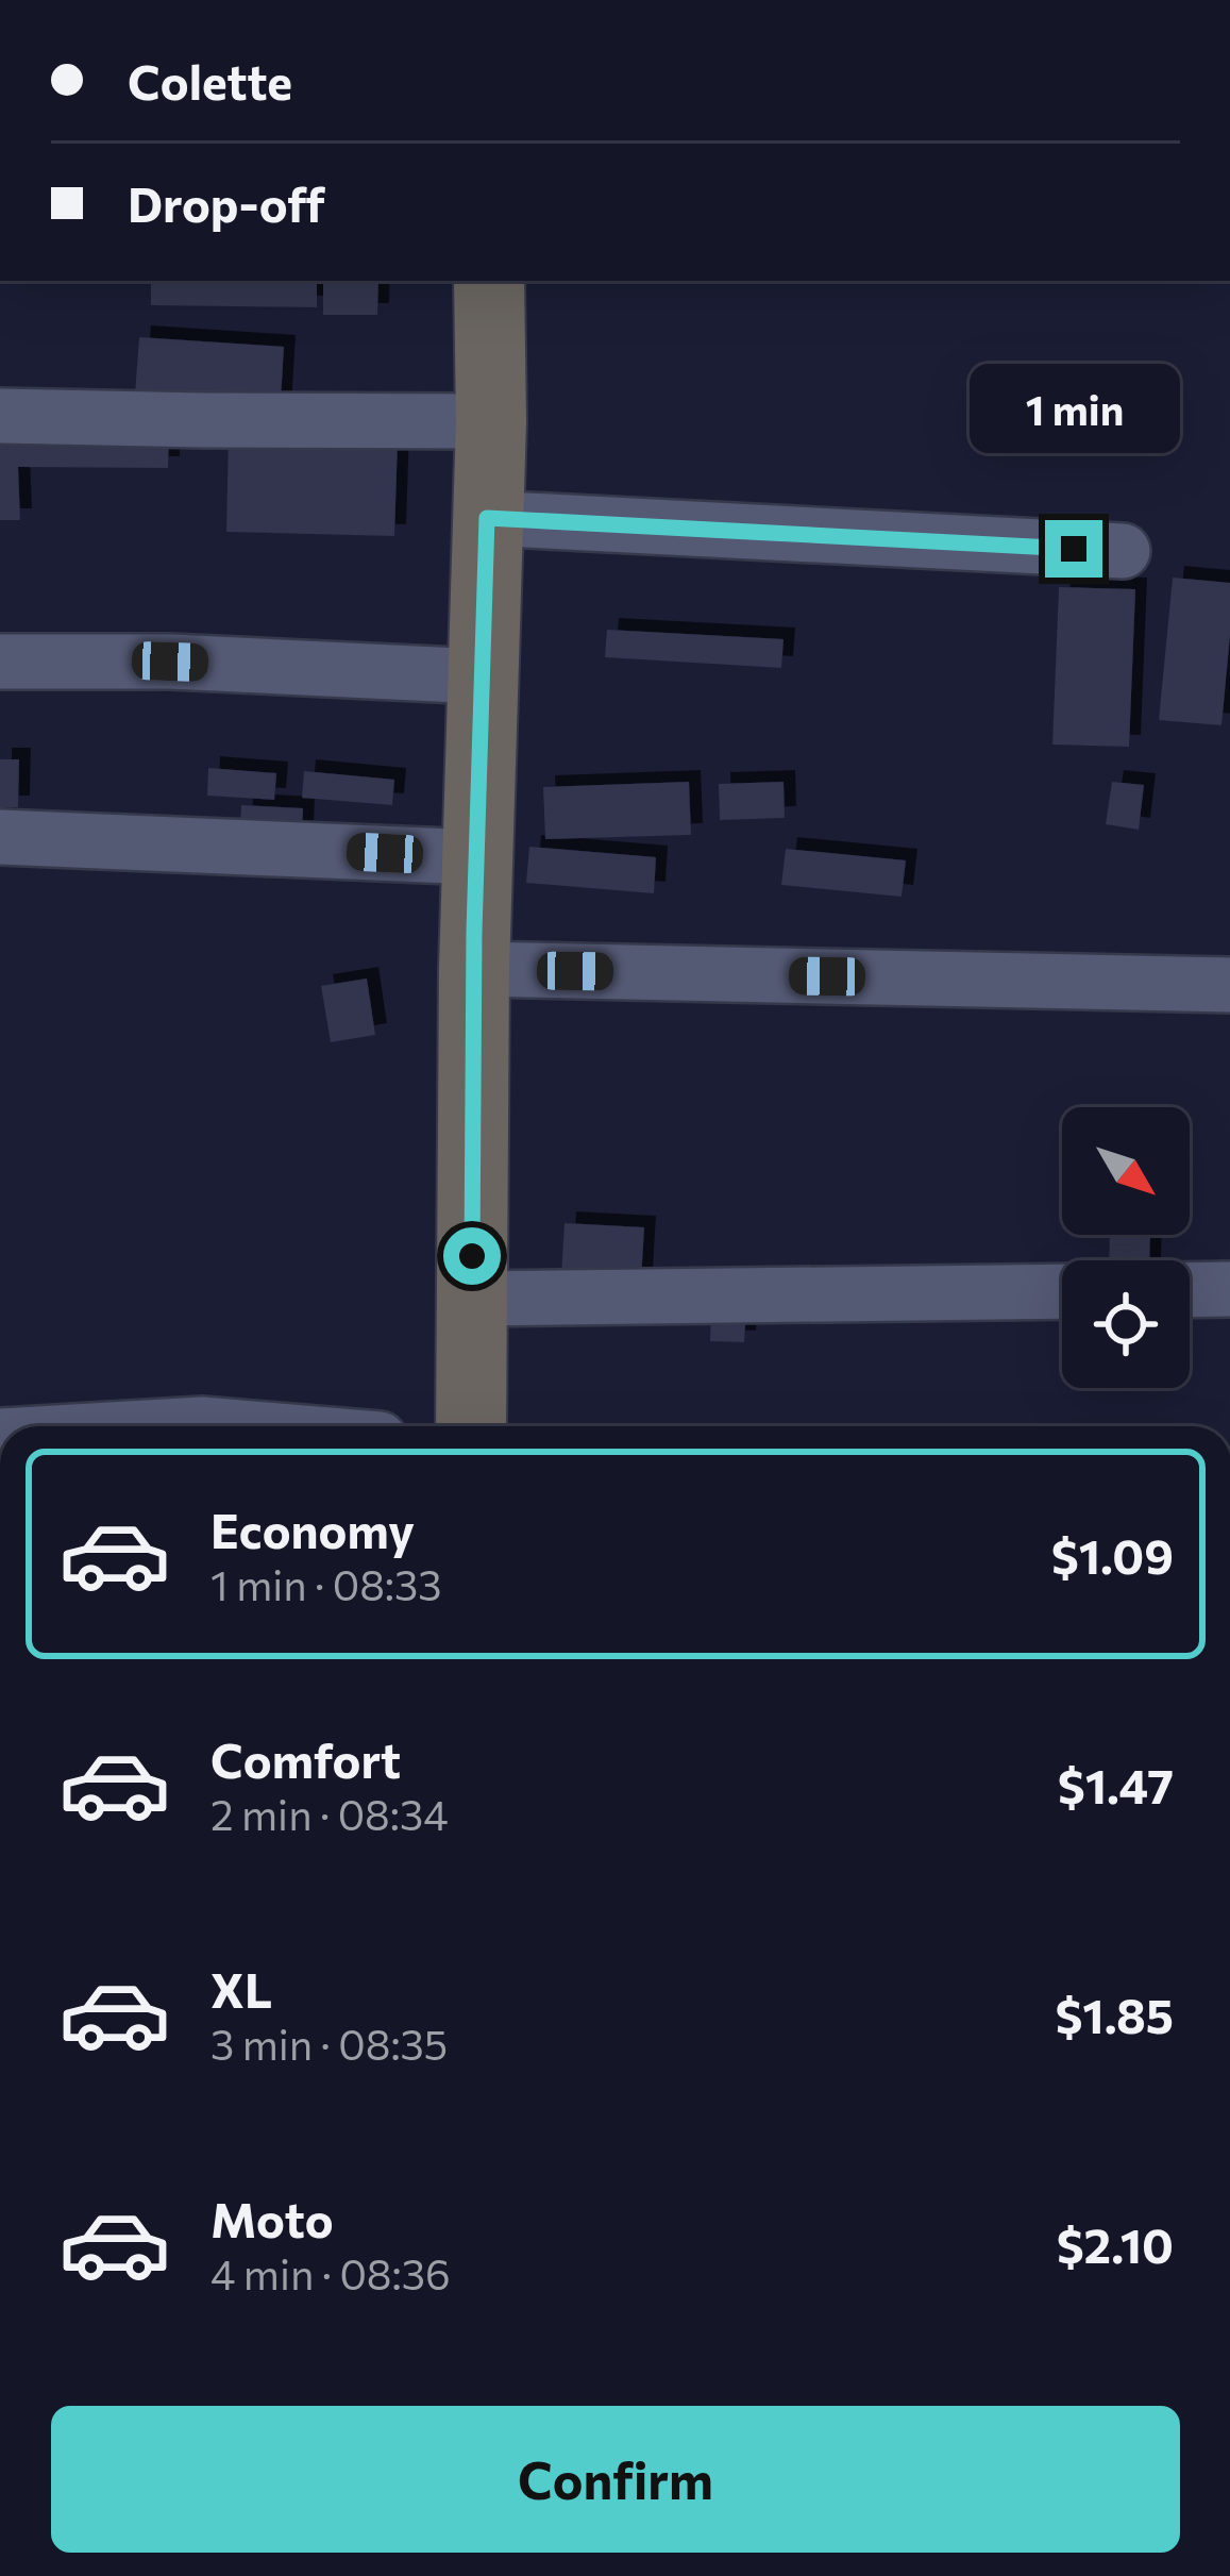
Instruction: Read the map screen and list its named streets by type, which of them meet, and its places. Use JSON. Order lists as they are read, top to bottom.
{
  "north": "bottom right",
  "page": {
    "banner": ["Colette", "Drop-off"],
    "bubble": "1 min",
    "list": [
      {
        "name": "Economy",
        "note": "1 min · 08:33",
        "value": "$1.09"
      },
      {
        "name": "Comfort",
        "note": "2 min · 08:34",
        "value": "$1.47"
      },
      {
        "name": "XL",
        "note": "3 min · 08:35",
        "value": "$1.85"
      },
      {
        "name": "Moto",
        "note": "4 min · 08:36",
        "value": "$2.10"
      }
    ],
    "buttons": "Confirm"
  }
}
